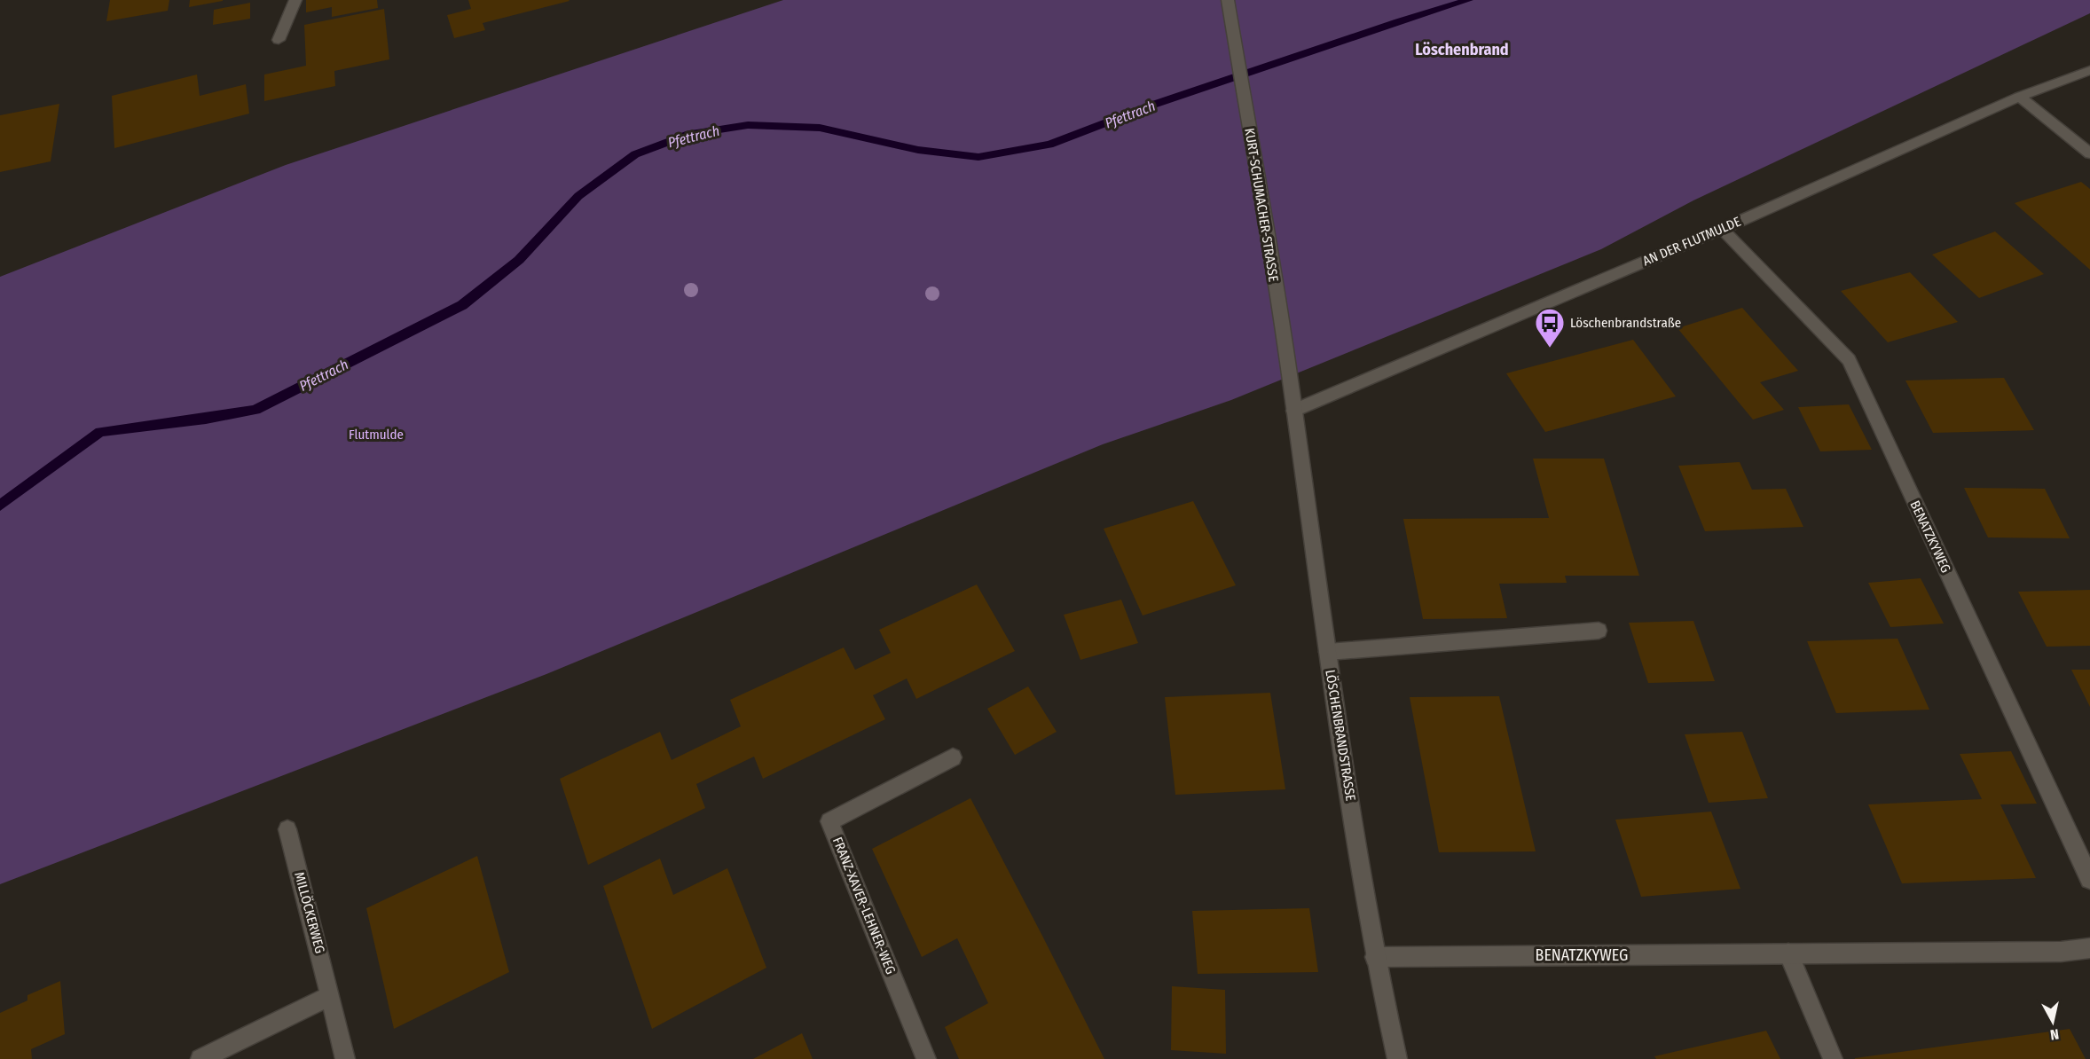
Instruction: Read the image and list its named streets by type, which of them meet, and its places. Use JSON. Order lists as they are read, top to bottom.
{
  "streets": {
    "street": [
      "KURT-SCHUMACHER-STRASSE",
      "AN DER FLUTMULDE",
      "BENATZKYWEG",
      "LÖSCHENBRANDSTRASSE",
      "FRANZ-XAVER-LEHNER-WEG",
      "MILLÖCKERWEG"
    ]
  },
  "crossings": [
    ["KURT-SCHUMACHER-STRASSE", "AN DER FLUTMULDE"],
    ["KURT-SCHUMACHER-STRASSE", "LÖSCHENBRANDSTRASSE"],
    ["AN DER FLUTMULDE", "BENATZKYWEG"],
    ["AN DER FLUTMULDE", "LÖSCHENBRANDSTRASSE"],
    ["BENATZKYWEG", "LÖSCHENBRANDSTRASSE"]
  ],
  "districts": ["Löschenbrand"],
  "water": ["Pfettrach"],
  "parks": ["Flutmulde"],
  "places": {
    "bus stop": ["Löschenbrandstraße"]
  },
  "north": "bottom"
}
